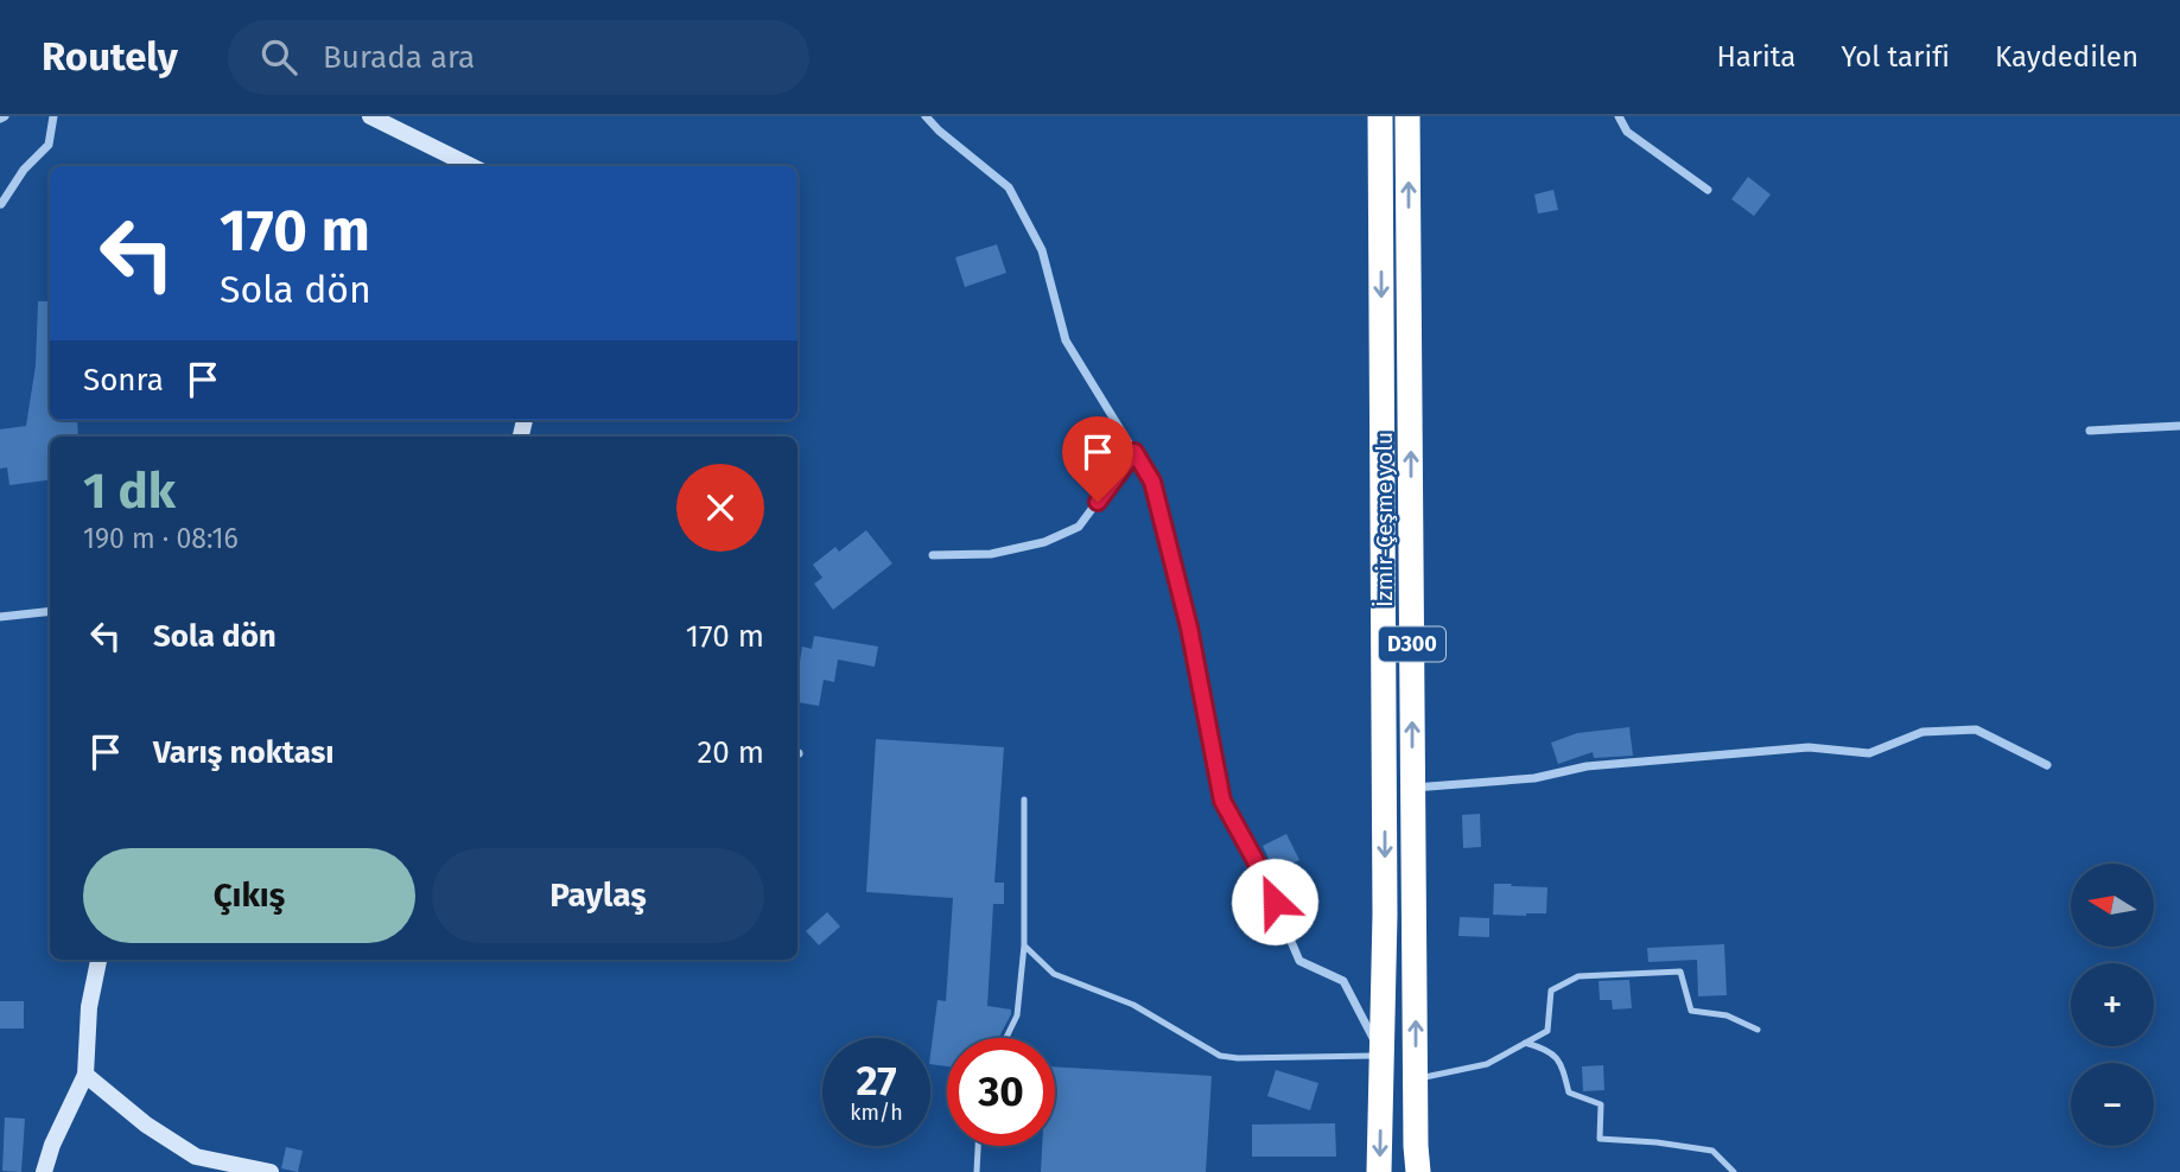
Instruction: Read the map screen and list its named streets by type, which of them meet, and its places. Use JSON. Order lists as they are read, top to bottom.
{
  "streets": {
    "highway": ["İzmir-Çeşme yolu", "D300"]
  },
  "north": "left",
  "page": {
    "header": "Routely",
    "search": "Burada ara",
    "nav": ["Harita", "Yol tarifi", "Kaydedilen"],
    "turn": ["170 m", "Sola dön"],
    "then": "Sonra",
    "heading": ["1 dk", "190 m · 08:16"],
    "list": [
      {
        "name": "Sola dön",
        "value": "170 m"
      },
      {
        "name": "Varış noktası",
        "value": "20 m"
      }
    ],
    "buttons": ["Çıkış", "Paylaş"],
    "map_buttons": ["+", "−"],
    "speed": "27 km/h",
    "limit": "30"
  }
}
